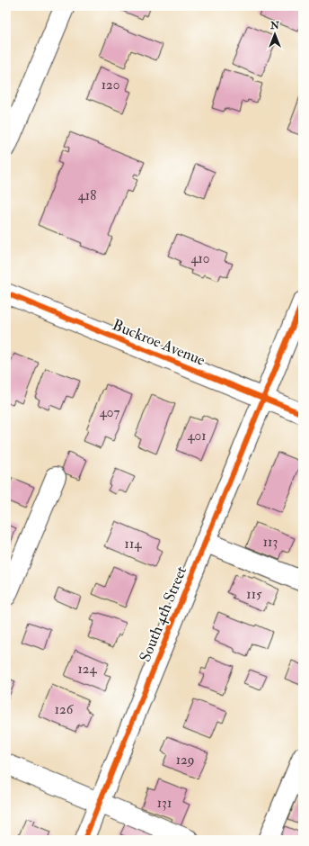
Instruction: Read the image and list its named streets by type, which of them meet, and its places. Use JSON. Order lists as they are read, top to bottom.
{
  "streets": {
    "street": ["Buckroe Avenue", "South 4th Street"]
  },
  "crossings": [
    ["Buckroe Avenue", "South 4th Street"]
  ],
  "house_numbers": [
    "120",
    "418",
    "410",
    "407",
    "401",
    "113",
    "114",
    "115",
    "124",
    "126",
    "129",
    "131"
  ],
  "north": "top"
}
